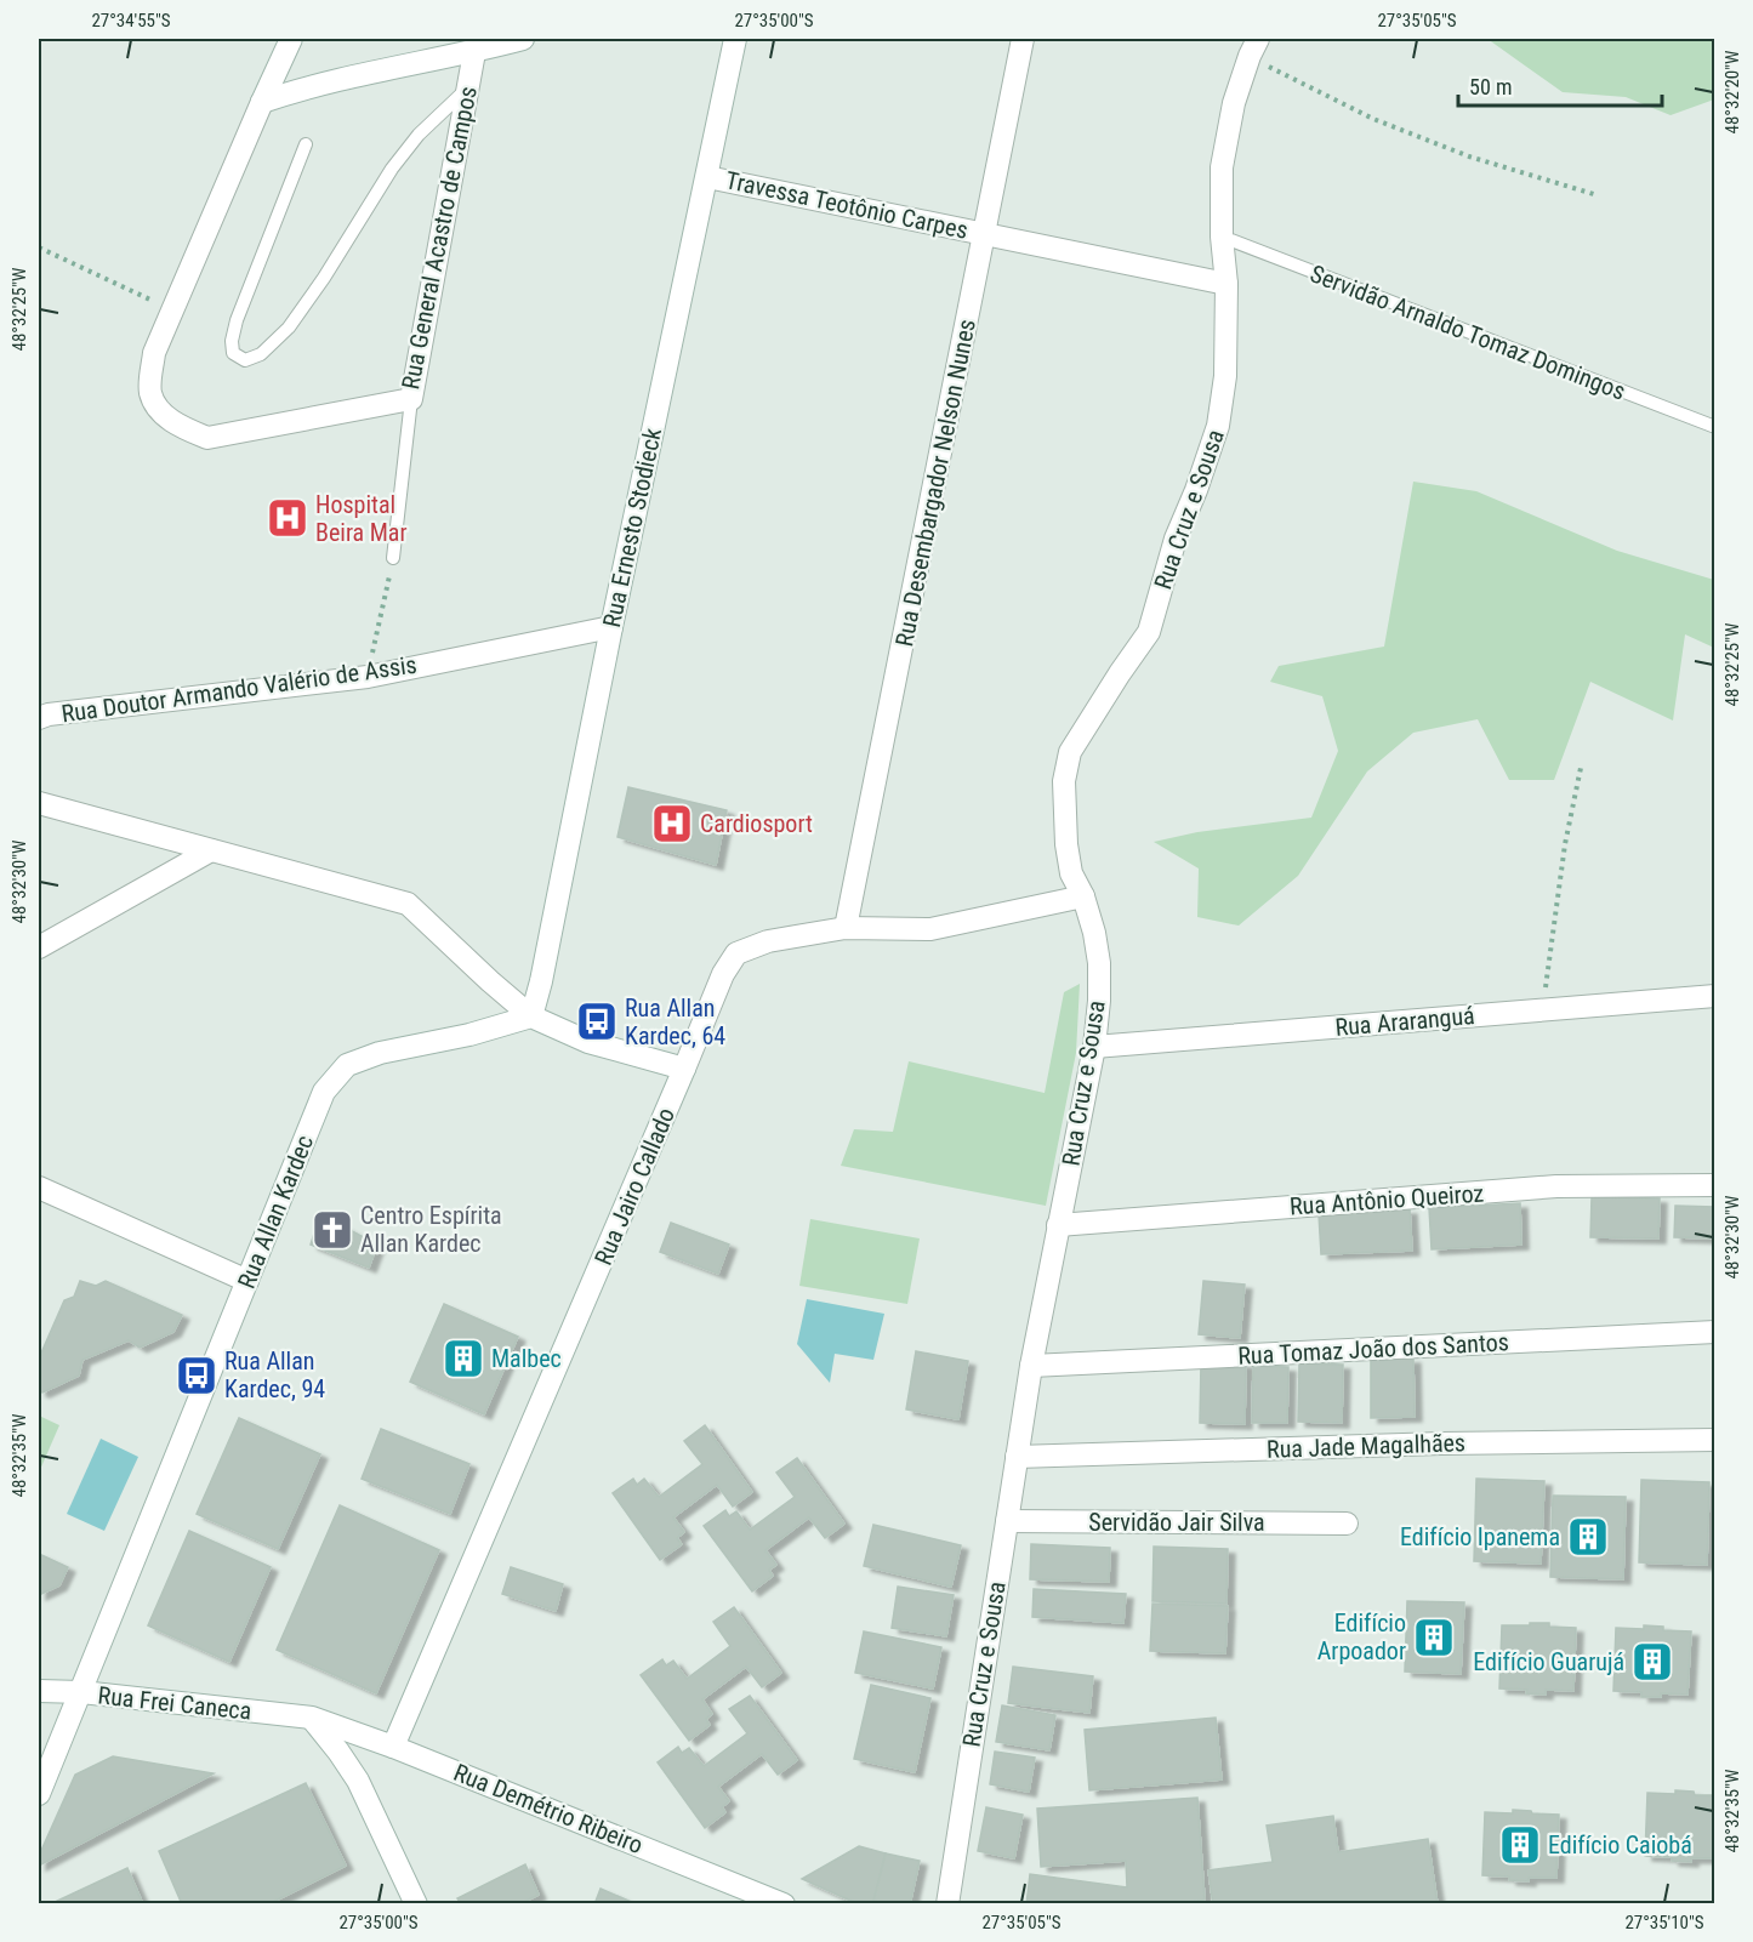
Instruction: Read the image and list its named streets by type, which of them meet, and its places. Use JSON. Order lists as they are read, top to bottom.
{
  "streets": {
    "street": [
      "Travessa Teotônio Carpes",
      "Rua General Acastro de Campos",
      "Rua Desembargador Nelson Nunes",
      "Rua Cruz e Sousa",
      "Rua Ernesto Stodieck",
      "Rua Doutor Armando Valério de Assis",
      "Rua Araranguá",
      "Rua Jairo Callado",
      "Rua Antônio Queiroz",
      "Rua Allan Kardec",
      "Rua Tomaz João dos Santos",
      "Rua Jade Magalhães",
      "Servidão Jair Silva",
      "Rua Frei Caneca",
      "Rua Demétrio Ribeiro"
    ],
    "lane": ["Servidão Arnaldo Tomaz Domingos"]
  },
  "crossings": [
    ["Travessa Teotônio Carpes", "Rua Desembargador Nelson Nunes"],
    ["Travessa Teotônio Carpes", "Rua Cruz e Sousa"],
    ["Travessa Teotônio Carpes", "Rua Ernesto Stodieck"],
    ["Servidão Arnaldo Tomaz Domingos", "Rua Cruz e Sousa"],
    ["Rua Desembargador Nelson Nunes", "Rua Jairo Callado"],
    ["Rua Cruz e Sousa", "Rua Araranguá"],
    ["Rua Cruz e Sousa", "Rua Jairo Callado"],
    ["Rua Cruz e Sousa", "Rua Antônio Queiroz"],
    ["Rua Cruz e Sousa", "Rua Tomaz João dos Santos"],
    ["Rua Cruz e Sousa", "Rua Jade Magalhães"],
    ["Rua Cruz e Sousa", "Servidão Jair Silva"],
    ["Rua Ernesto Stodieck", "Rua Doutor Armando Valério de Assis"],
    ["Rua Ernesto Stodieck", "Rua Allan Kardec"],
    ["Rua Jairo Callado", "Rua Demétrio Ribeiro"],
    ["Rua Allan Kardec", "Rua Frei Caneca"],
    ["Rua Frei Caneca", "Rua Demétrio Ribeiro"]
  ],
  "places": {
    "hospital": ["Hospital Beira Mar", "Cardiosport"],
    "bus stop": ["Rua Allan Kardec, 64", "Rua Allan Kardec, 94"],
    "church": ["Centro Espírita Allan Kardec"],
    "building": [
      "Malbec",
      "Edifício Ipanema",
      "Edifício Arpoador",
      "Edifício Guarujá",
      "Edifício Caiobá"
    ]
  },
  "scale_bar": "50 m",
  "coordinates": [
    "27°34'55\"S",
    "27°35'00\"S",
    "27°35'05\"S",
    "48°32'20\"W",
    "48°32'25\"W",
    "48°32'30\"W",
    "48°32'35\"W",
    "27°35'10\"S"
  ]
}
